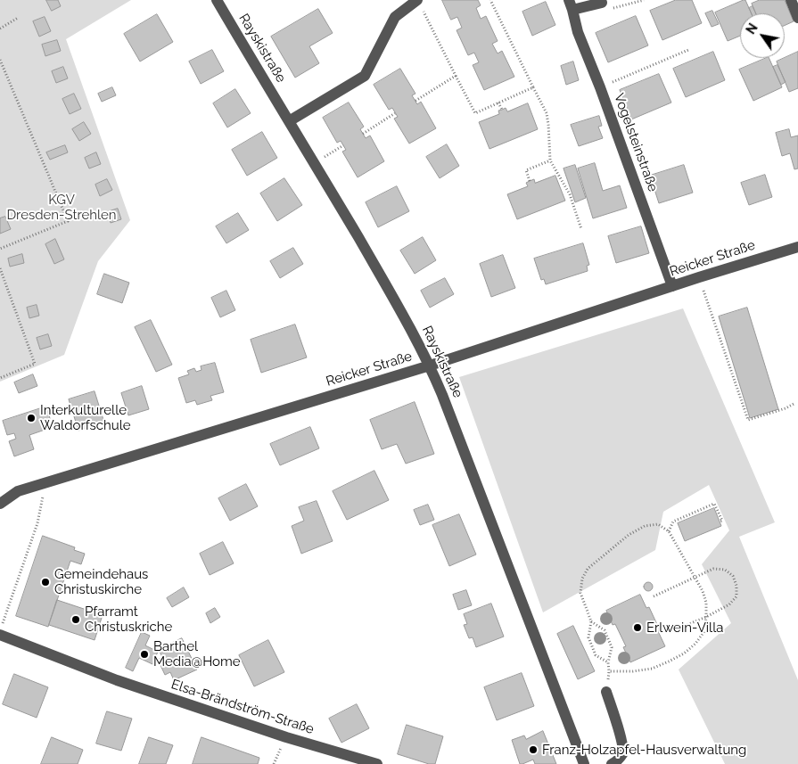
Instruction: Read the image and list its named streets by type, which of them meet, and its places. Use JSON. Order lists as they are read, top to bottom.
{
  "streets": {
    "street": [
      "Rayskistraße",
      "Vogelsteinstraße",
      "Reicker Straße",
      "Elsa-Brändström-Straße"
    ]
  },
  "crossings": [
    ["Rayskistraße", "Reicker Straße"],
    ["Vogelsteinstraße", "Reicker Straße"]
  ],
  "parks": ["KGV Dresden-Strehlen"],
  "places": [
    "Interkulturelle Waldorfschule",
    "Gemeindehaus Christuskirche",
    "Pfarramt Christuskriche",
    "Erlwein-Villa",
    "Barthel Media@Home",
    "Franz-Holzapfel-Hausverwaltung"
  ],
  "north": "top left"
}
